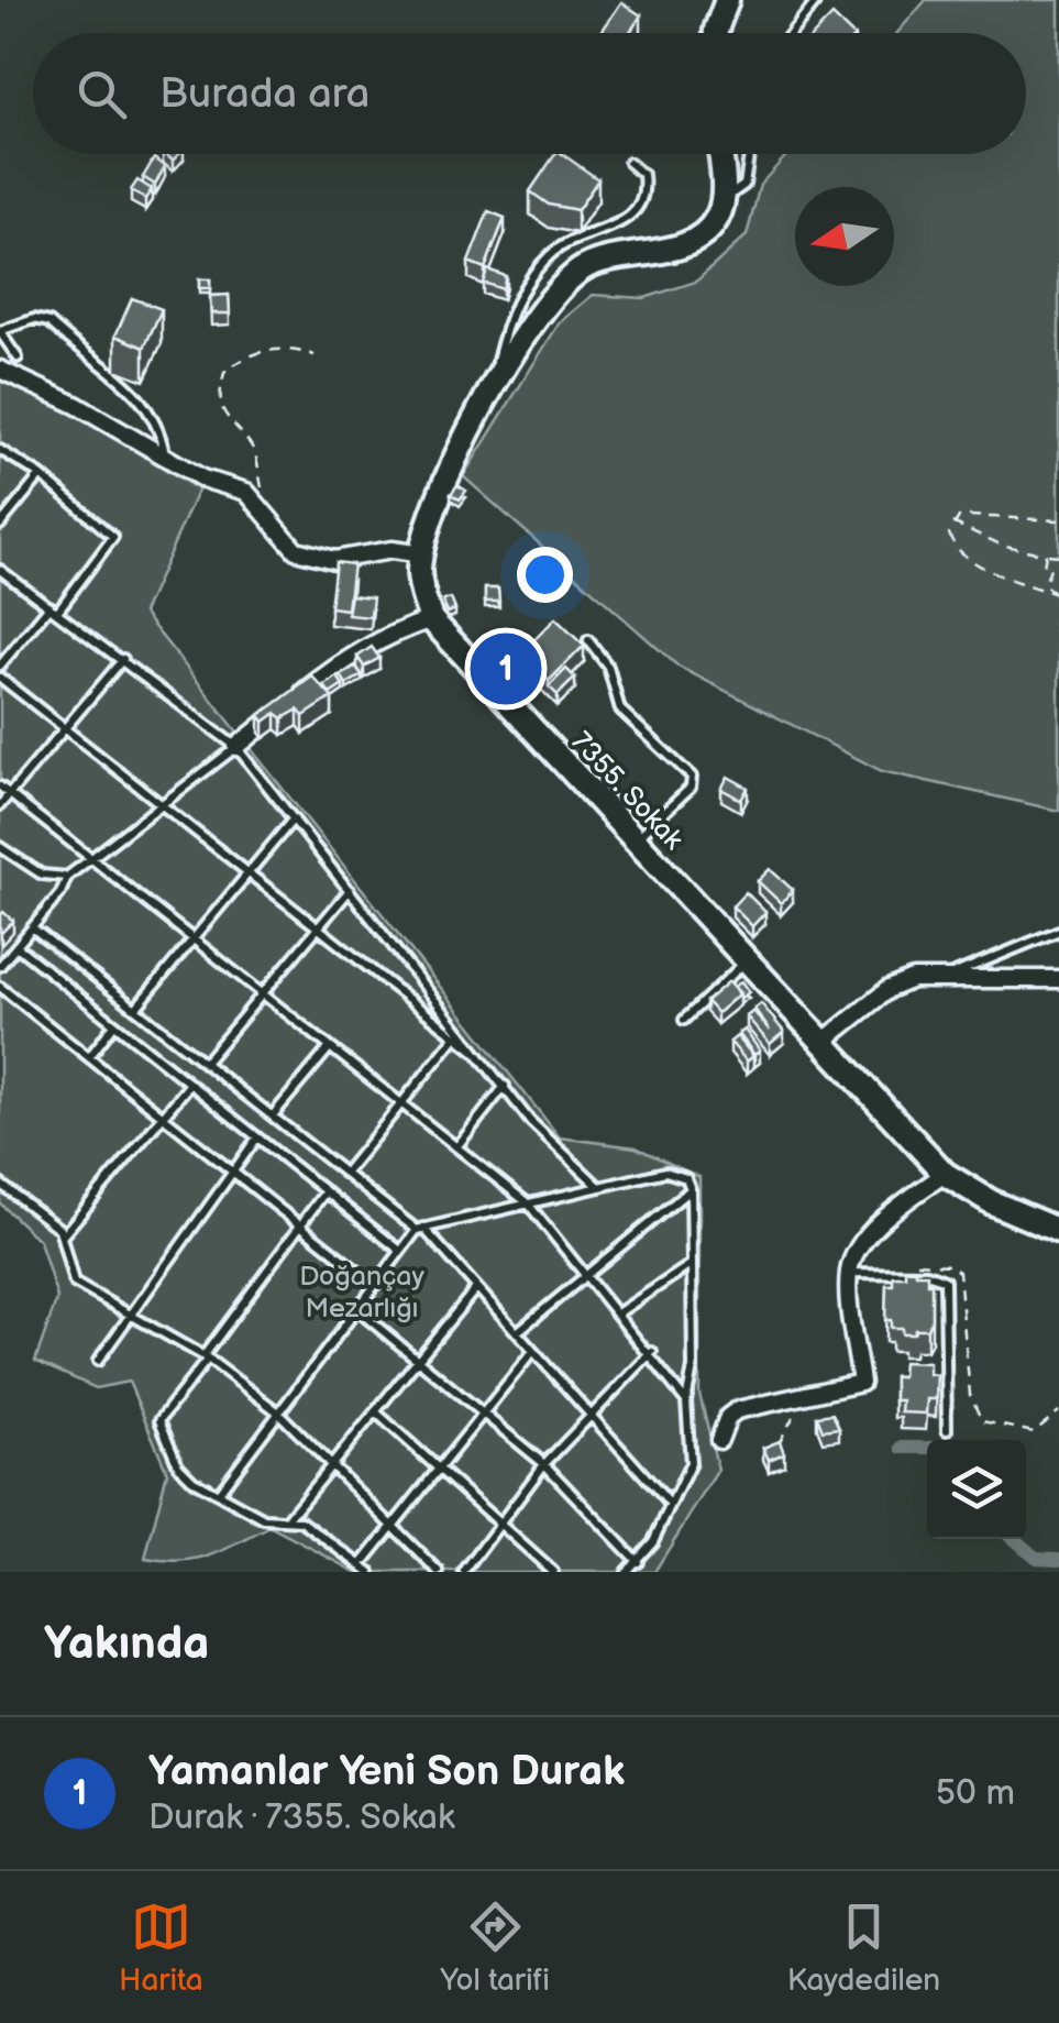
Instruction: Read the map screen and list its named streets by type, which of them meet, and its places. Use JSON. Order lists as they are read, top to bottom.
{
  "streets": {
    "street": ["7355. Sokak"]
  },
  "parks": ["Doğançay Mezarlığı"],
  "north": "left",
  "page": {
    "search": "Burada ara",
    "pins": "1",
    "heading": "Yakında",
    "list": [
      {
        "mark": "1",
        "name": "Yamanlar Yeni Son Durak",
        "note": "Durak · 7355. Sokak",
        "value": "50 m"
      }
    ],
    "nav": ["Harita", "Yol tarifi", "Kaydedilen"]
  }
}
